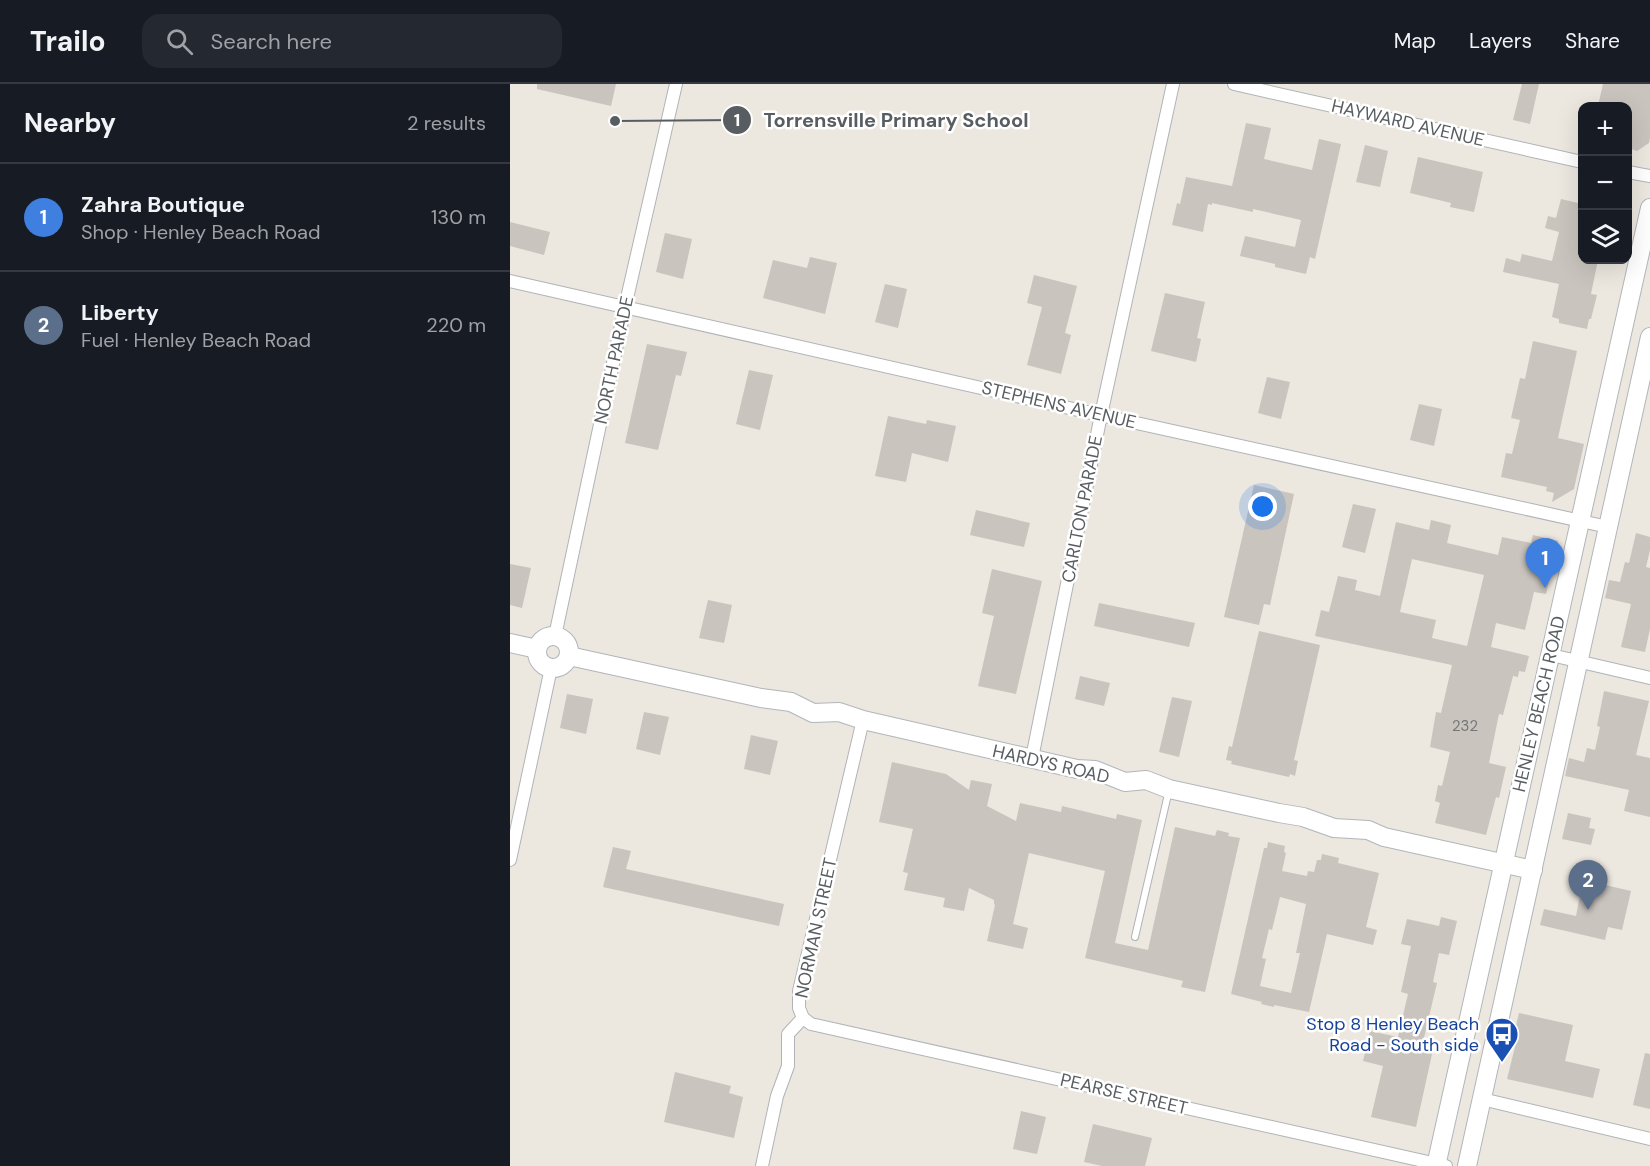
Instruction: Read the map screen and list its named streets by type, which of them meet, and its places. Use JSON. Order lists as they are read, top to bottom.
{
  "streets": {
    "main road": ["HENLEY BEACH ROAD", "HARDYS ROAD"],
    "street": [
      "HAYWARD AVENUE",
      "NORTH PARADE",
      "STEPHENS AVENUE",
      "CARLTON PARADE",
      "NORMAN STREET",
      "PEARSE STREET"
    ]
  },
  "crossings": [
    ["NORTH PARADE", "STEPHENS AVENUE"],
    ["NORTH PARADE", "HARDYS ROAD"],
    ["STEPHENS AVENUE", "CARLTON PARADE"],
    ["STEPHENS AVENUE", "HENLEY BEACH ROAD"],
    ["CARLTON PARADE", "HARDYS ROAD"],
    ["HENLEY BEACH ROAD", "HARDYS ROAD"],
    ["HENLEY BEACH ROAD", "PEARSE STREET"],
    ["HARDYS ROAD", "NORMAN STREET"],
    ["NORMAN STREET", "PEARSE STREET"]
  ],
  "places": {
    "other": ["Torrensville Primary School"],
    "bus stop": ["Stop 8 Henley Beach Road - South side"]
  },
  "house_numbers": ["232"],
  "page": {
    "header": "Trailo",
    "search": "Search here",
    "nav": ["Map", "Layers", "Share"],
    "heading": ["Nearby", "2 results"],
    "map_buttons": ["+", "−"],
    "list": [
      {
        "mark": "1",
        "name": "Zahra Boutique",
        "note": "Shop · Henley Beach Road",
        "value": "130 m"
      },
      {
        "mark": "2",
        "name": "Liberty",
        "note": "Fuel · Henley Beach Road",
        "value": "220 m"
      }
    ],
    "pins": ["1", "2"]
  }
}
